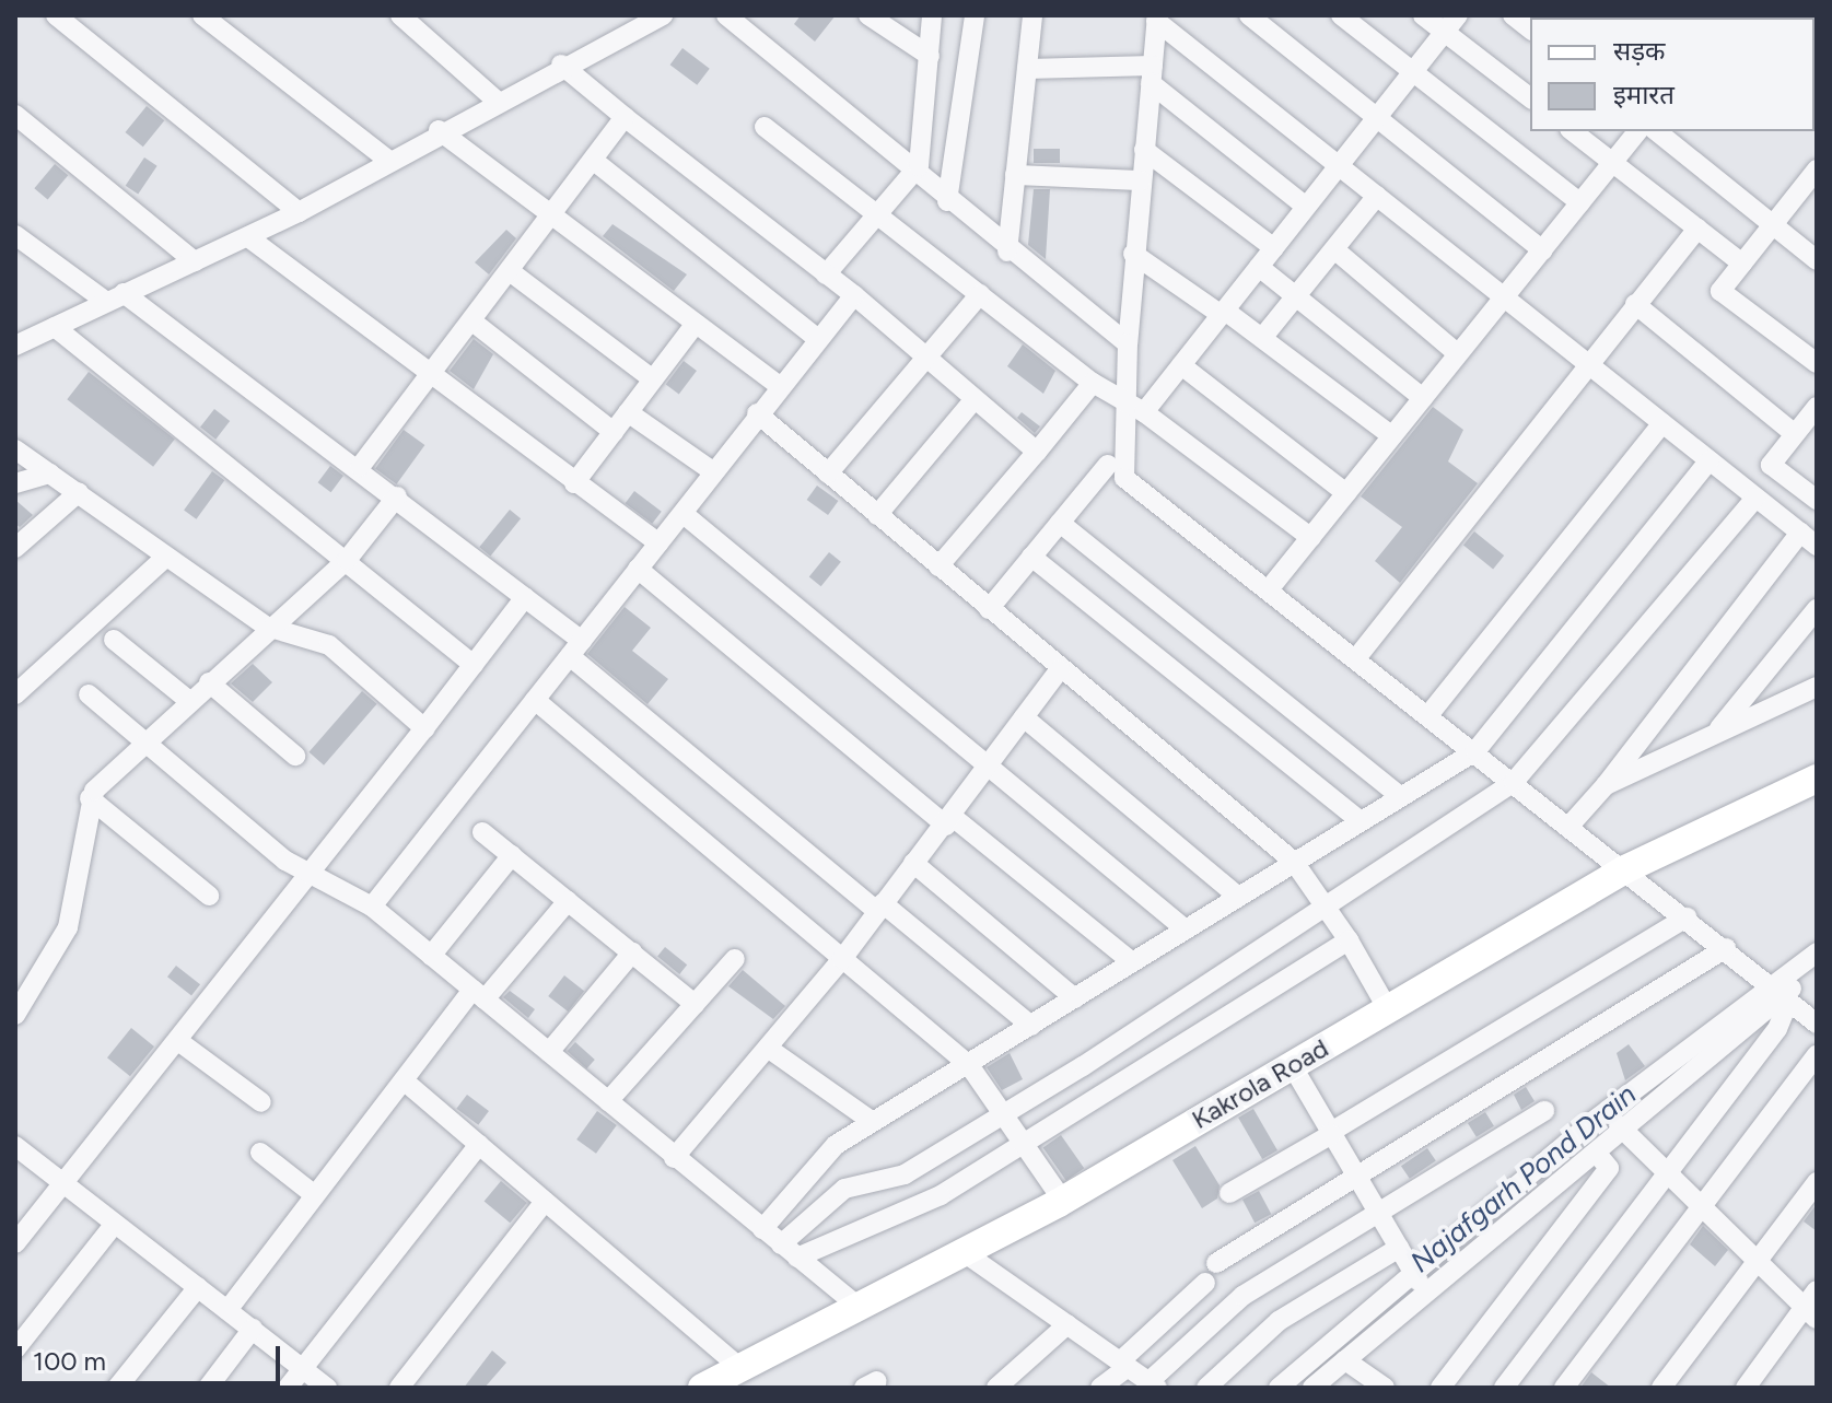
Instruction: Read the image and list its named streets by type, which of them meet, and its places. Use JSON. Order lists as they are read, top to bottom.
{
  "streets": {
    "street": ["Kakrola Road"]
  },
  "water": ["Najafgarh Pond Drain"],
  "legend": ["सड़क", "इमारत"],
  "scale_bar": "100 m"
}
